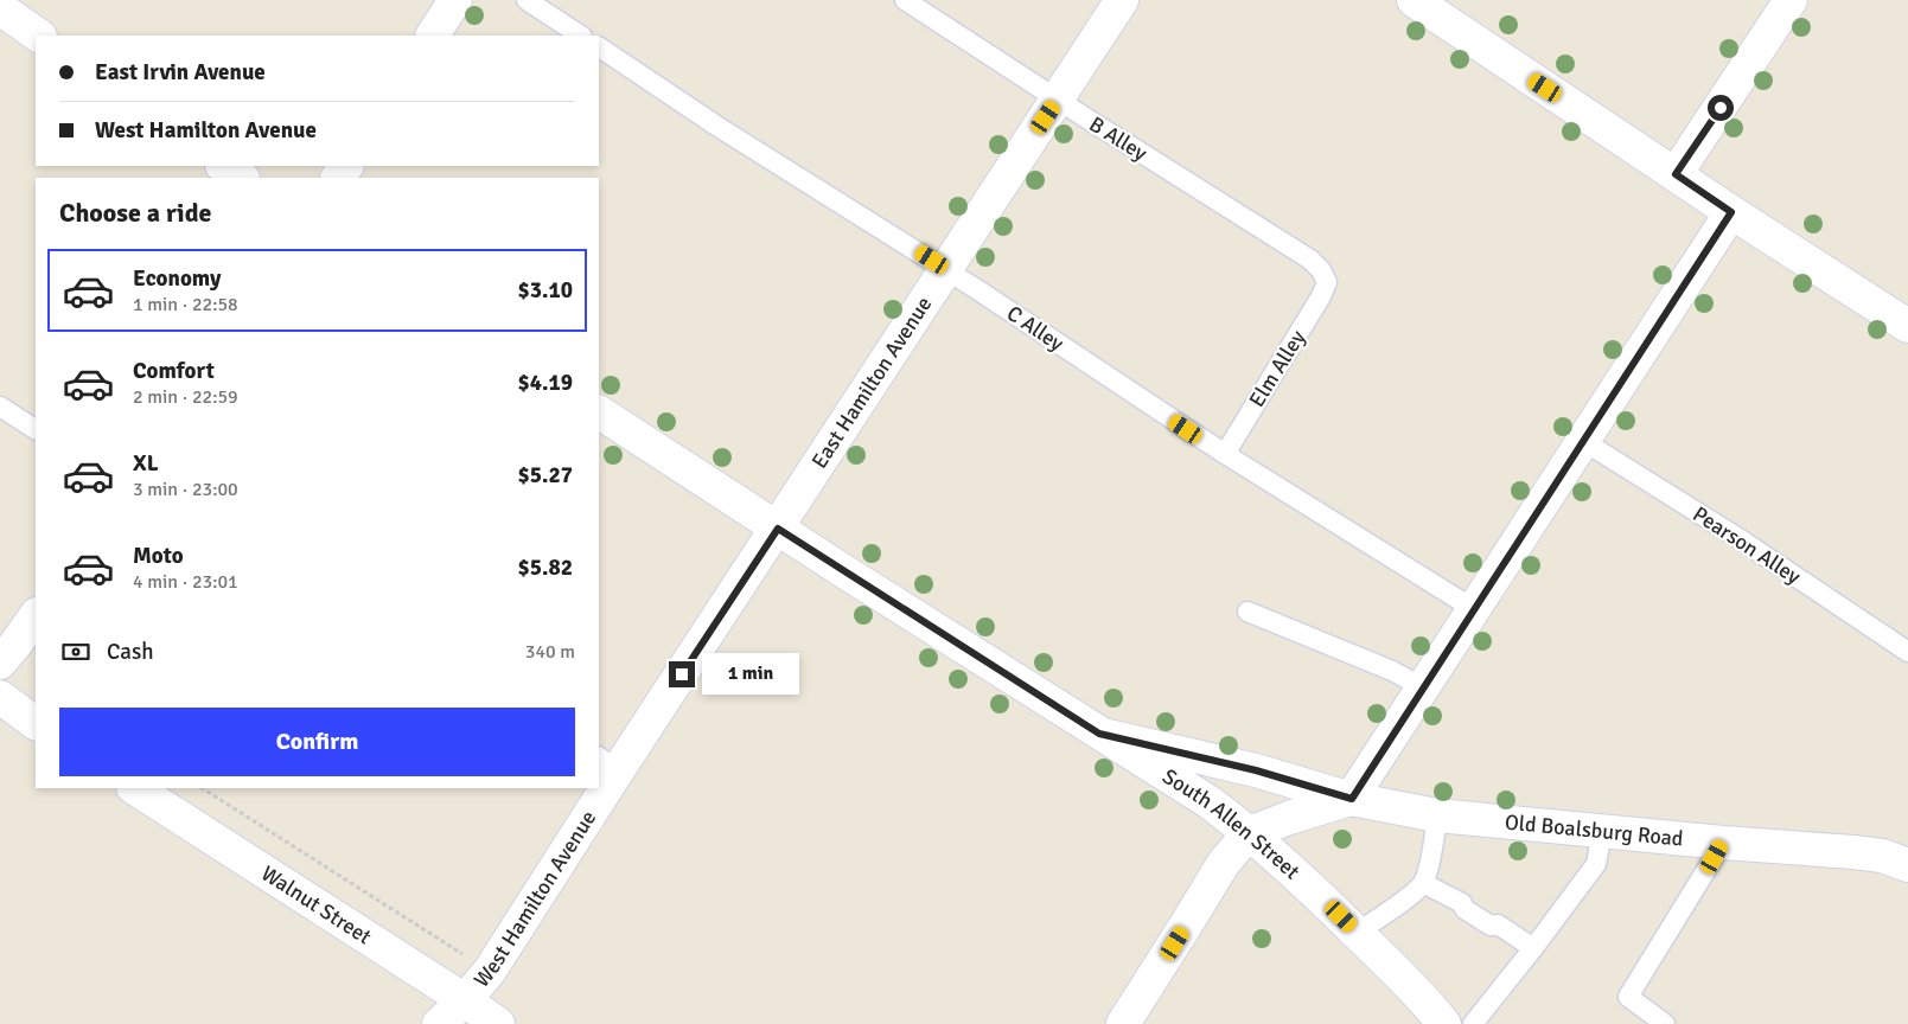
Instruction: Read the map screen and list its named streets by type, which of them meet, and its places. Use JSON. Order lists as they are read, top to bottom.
{
  "streets": {
    "street": [
      "East Hamilton Avenue",
      "South Allen Street",
      "Old Boalsburg Road",
      "West Hamilton Avenue",
      "Walnut Street"
    ],
    "lane": [
      "B Alley",
      "C Alley",
      "Elm Alley",
      "Pearson Alley"
    ]
  },
  "crossings": [
    ["B Alley", "Elm Alley"],
    ["B Alley", "East Hamilton Avenue"],
    ["C Alley", "Elm Alley"],
    ["C Alley", "East Hamilton Avenue"],
    ["East Hamilton Avenue", "South Allen Street"],
    ["East Hamilton Avenue", "West Hamilton Avenue"],
    ["South Allen Street", "Old Boalsburg Road"],
    ["South Allen Street", "West Hamilton Avenue"],
    ["West Hamilton Avenue", "Walnut Street"]
  ],
  "page": {
    "banner": ["East Irvin Avenue", "West Hamilton Avenue"],
    "heading": "Choose a ride",
    "list": [
      {
        "name": "Economy",
        "note": "1 min · 22:58",
        "value": "$3.10"
      },
      {
        "name": "Comfort",
        "note": "2 min · 22:59",
        "value": "$4.19"
      },
      {
        "name": "XL",
        "note": "3 min · 23:00",
        "value": "$5.27"
      },
      {
        "name": "Moto",
        "note": "4 min · 23:01",
        "value": "$5.82"
      }
    ],
    "pay": ["Cash", "340 m"],
    "bubble": "1 min",
    "buttons": "Confirm"
  }
}
